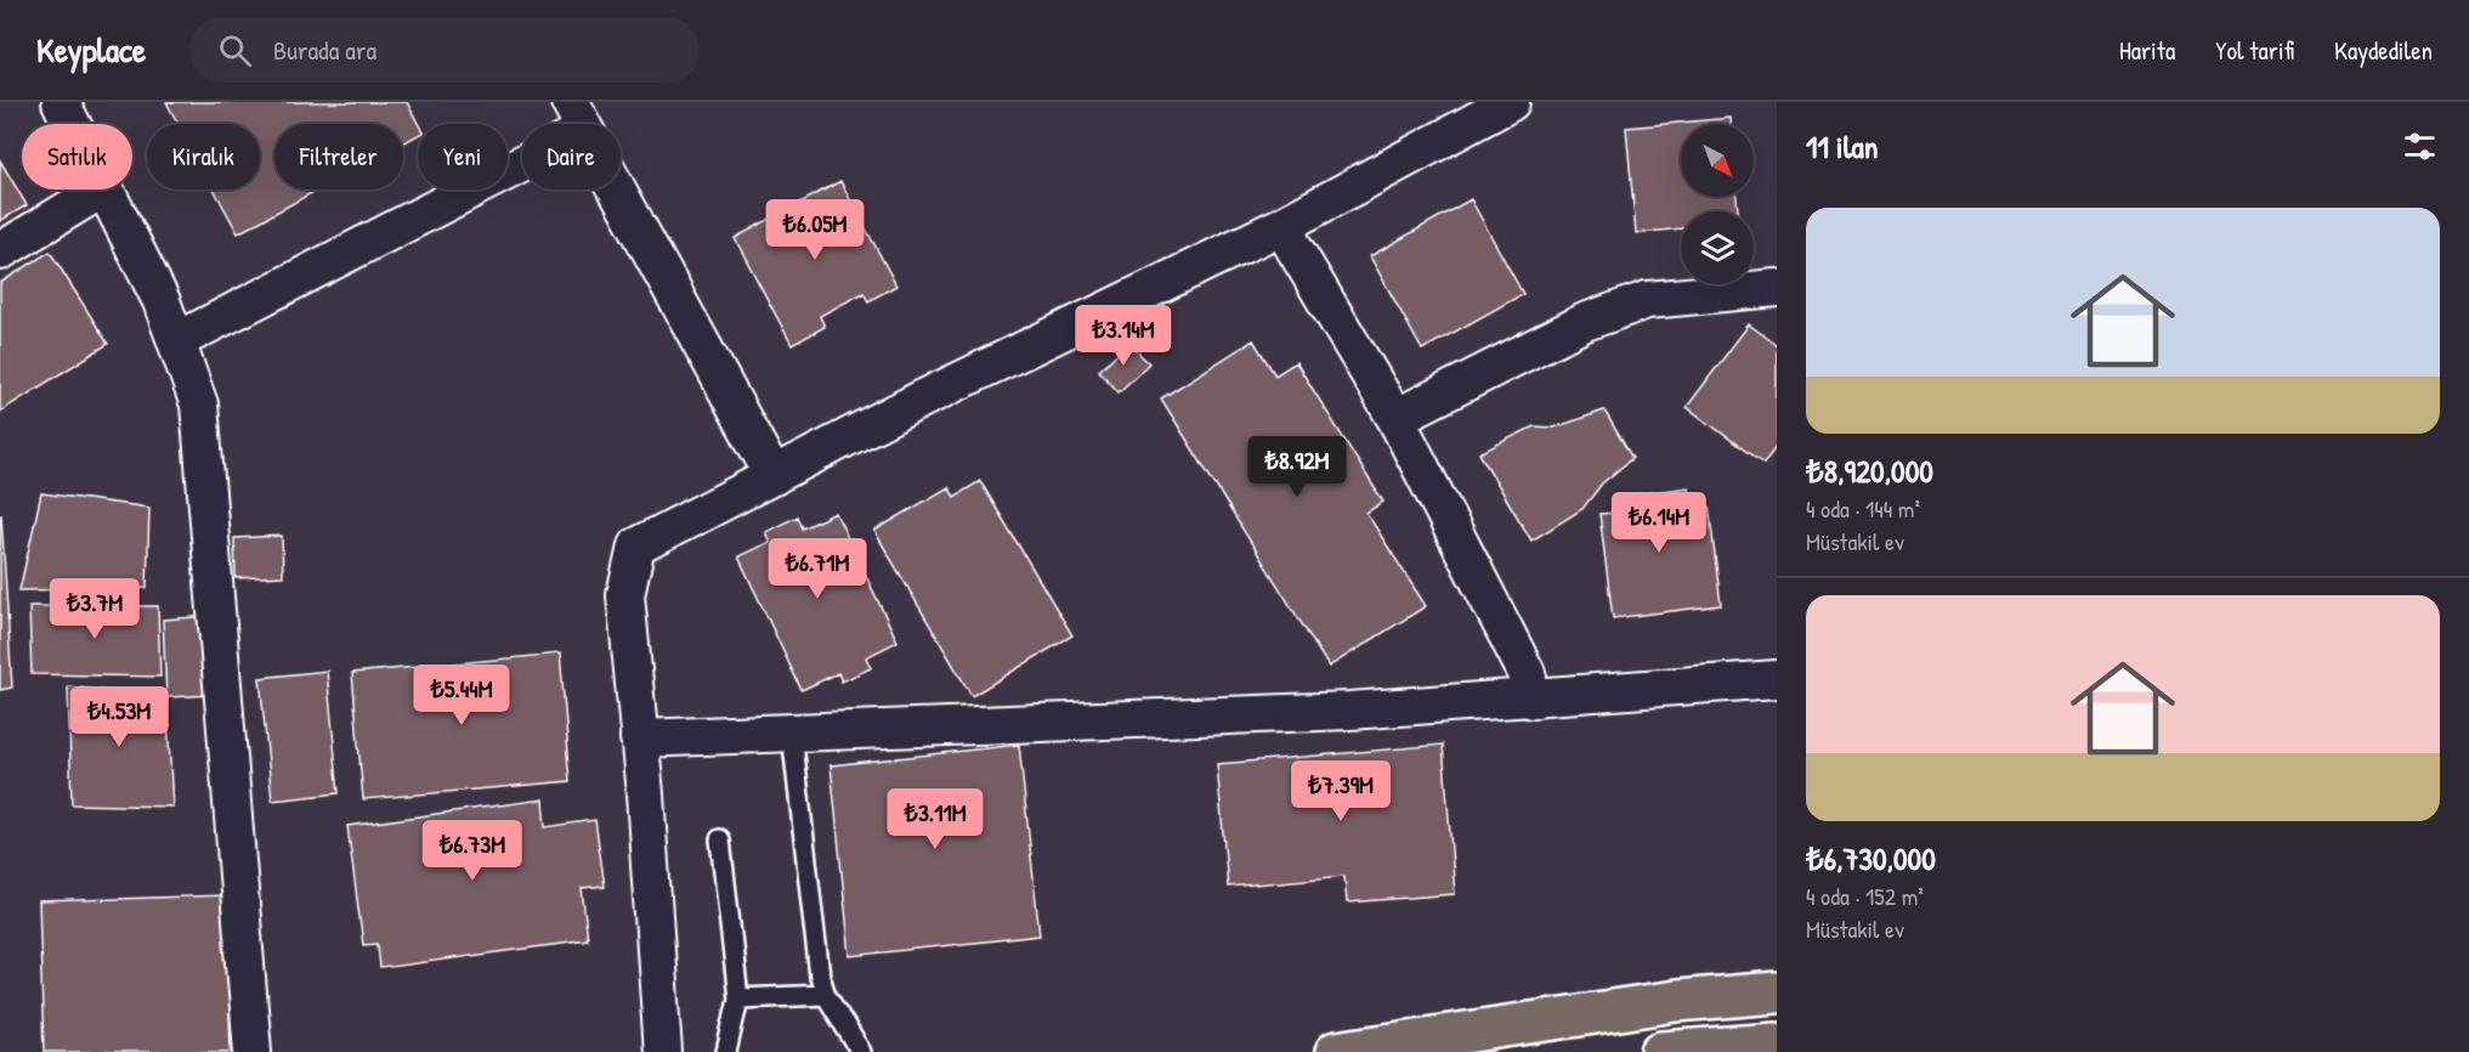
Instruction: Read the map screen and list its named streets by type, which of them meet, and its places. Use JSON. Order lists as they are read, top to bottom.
{
  "north": "bottom right",
  "page": {
    "header": "Keyplace",
    "search": "Burada ara",
    "nav": ["Harita", "Yol tarifi", "Kaydedilen"],
    "heading": "11 ilan",
    "chip": [
      "Satılık",
      "Kiralık",
      "Filtreler",
      "Yeni",
      "Daire"
    ],
    "list": [
      {
        "name": "₺8,920,000",
        "note": "4 oda · 144 m² · Müstakil ev"
      },
      {
        "name": "₺6,730,000",
        "note": "4 oda · 152 m² · Müstakil ev"
      }
    ],
    "price": [
      "₺6.05M",
      "₺3.14M",
      "₺8.92M",
      "₺6.14M",
      "₺6.71M",
      "₺3.7M",
      "₺5.44M",
      "₺4.53M",
      "₺7.39M",
      "₺3.11M",
      "₺6.73M"
    ]
  }
}
